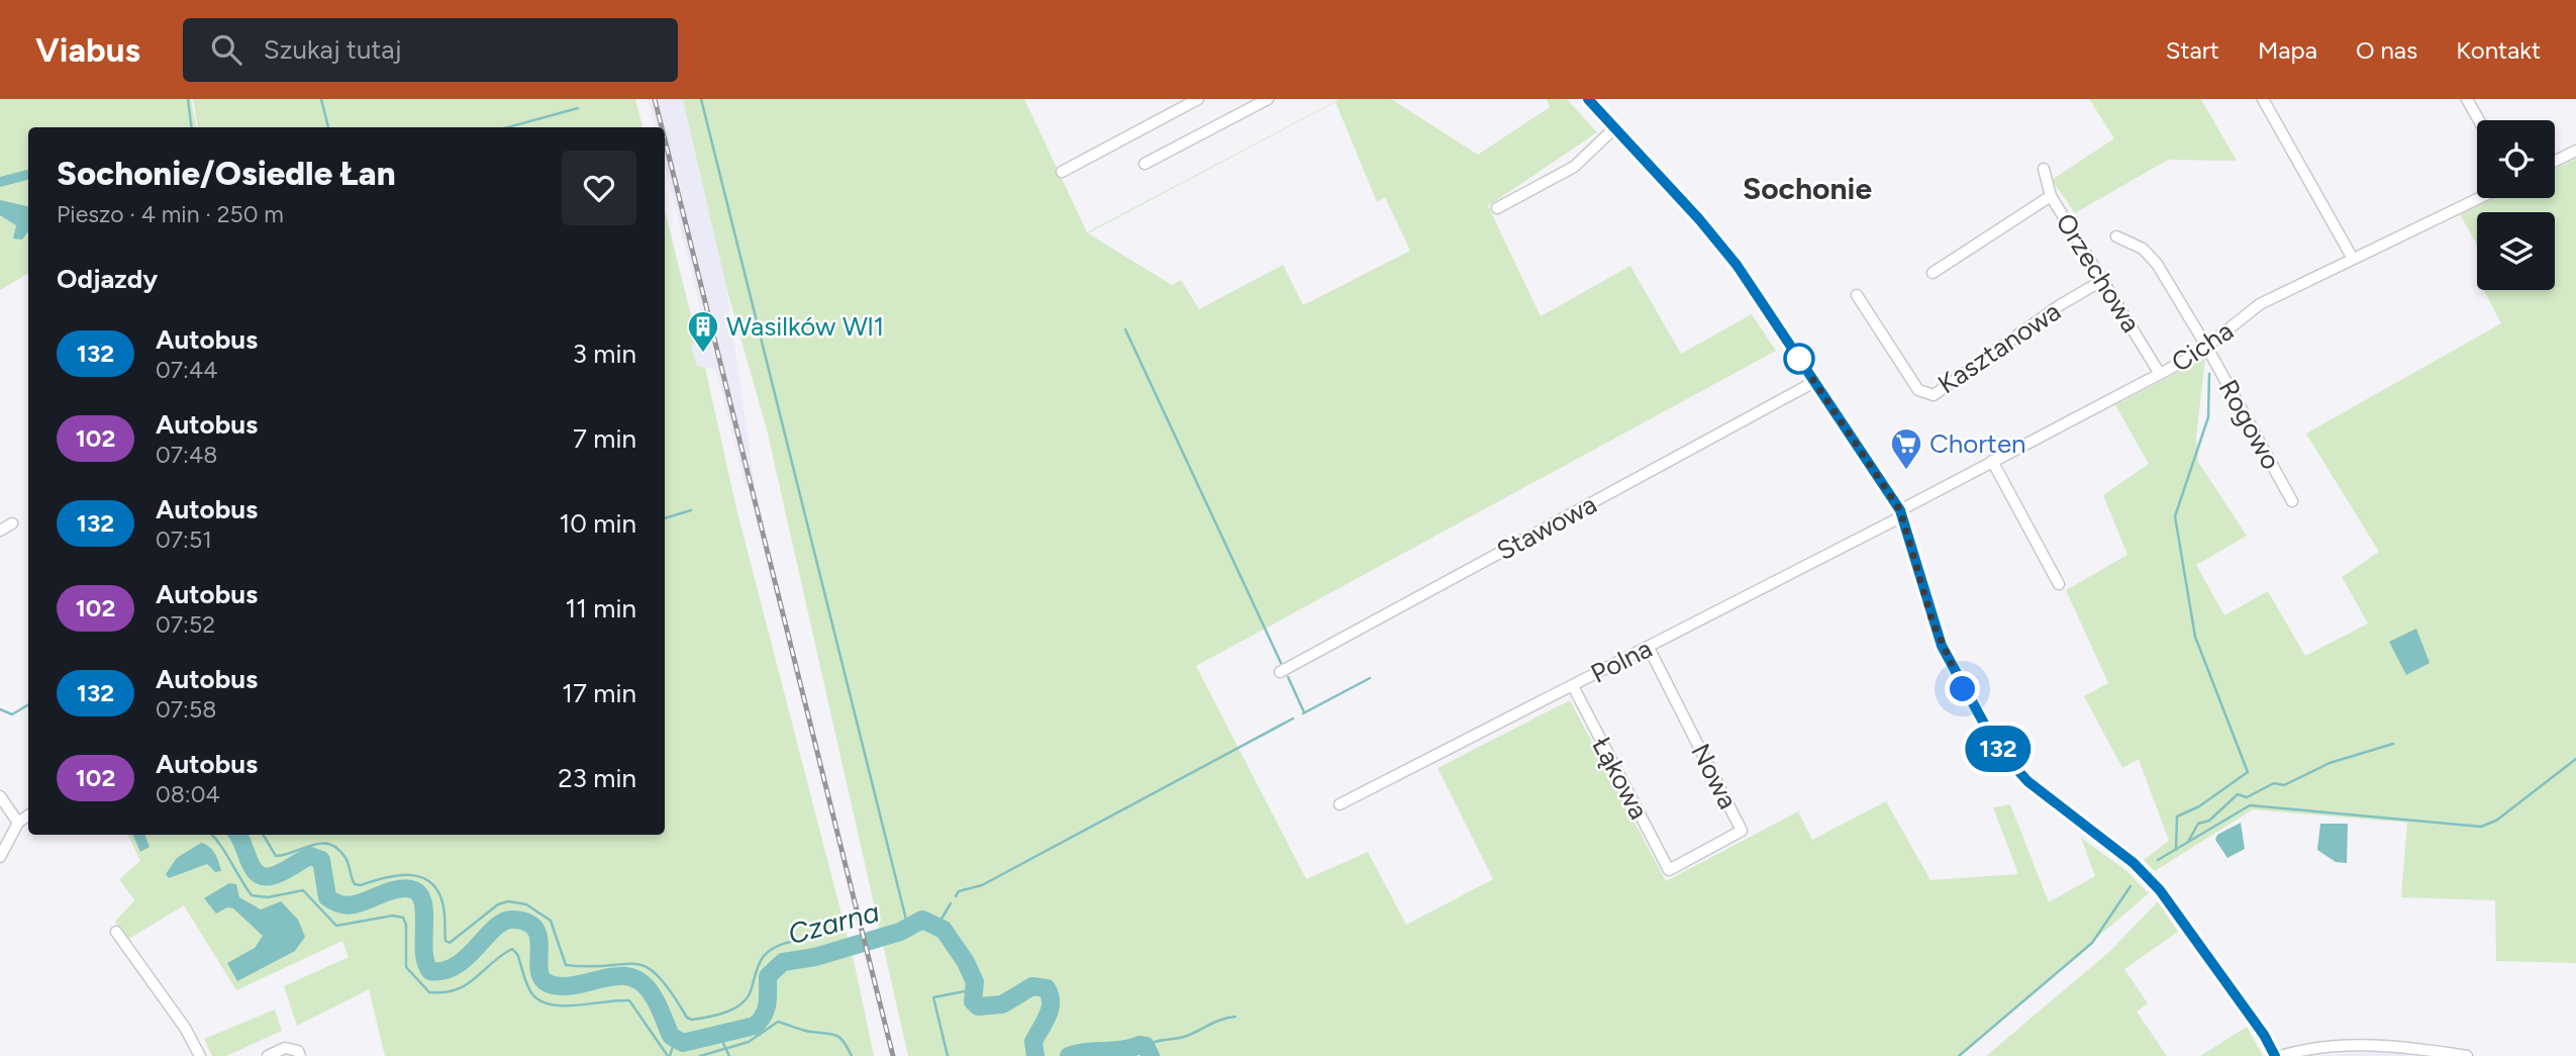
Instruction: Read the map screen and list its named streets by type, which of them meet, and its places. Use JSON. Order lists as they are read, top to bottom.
{
  "streets": {
    "street": [
      "Orzechowa",
      "Cicha",
      "Kasztanowa",
      "Rogowo",
      "Stawowa",
      "Polna",
      "Nowa",
      "Łąkowa"
    ]
  },
  "crossings": [
    ["Orzechowa", "Cicha"],
    ["Orzechowa", "Kasztanowa"],
    ["Cicha", "Rogowo"],
    ["Cicha", "Polna"],
    ["Polna", "Nowa"],
    ["Polna", "Łąkowa"],
    ["Nowa", "Łąkowa"]
  ],
  "districts": ["Sochonie"],
  "water": ["Czarna"],
  "places": {
    "building": ["Wasilków Wl1"],
    "supermarket": ["Chorten"]
  },
  "lines": ["bus line 132"],
  "page": {
    "header": "Viabus",
    "search": "Szukaj tutaj",
    "nav": [
      "Start",
      "Mapa",
      "O nas",
      "Kontakt"
    ],
    "on_map": "132",
    "heading": [
      ["Sochonie/Osiedle Łan", "Pieszo · 4 min · 250 m"],
      "Odjazdy"
    ],
    "list": [
      {
        "mark": "132",
        "name": "Autobus",
        "note": "07:44",
        "value": "3 min"
      },
      {
        "mark": "102",
        "name": "Autobus",
        "note": "07:48",
        "value": "7 min"
      },
      {
        "mark": "132",
        "name": "Autobus",
        "note": "07:51",
        "value": "10 min"
      },
      {
        "mark": "102",
        "name": "Autobus",
        "note": "07:52",
        "value": "11 min"
      },
      {
        "mark": "132",
        "name": "Autobus",
        "note": "07:58",
        "value": "17 min"
      },
      {
        "mark": "102",
        "name": "Autobus",
        "note": "08:04",
        "value": "23 min"
      }
    ]
  }
}
